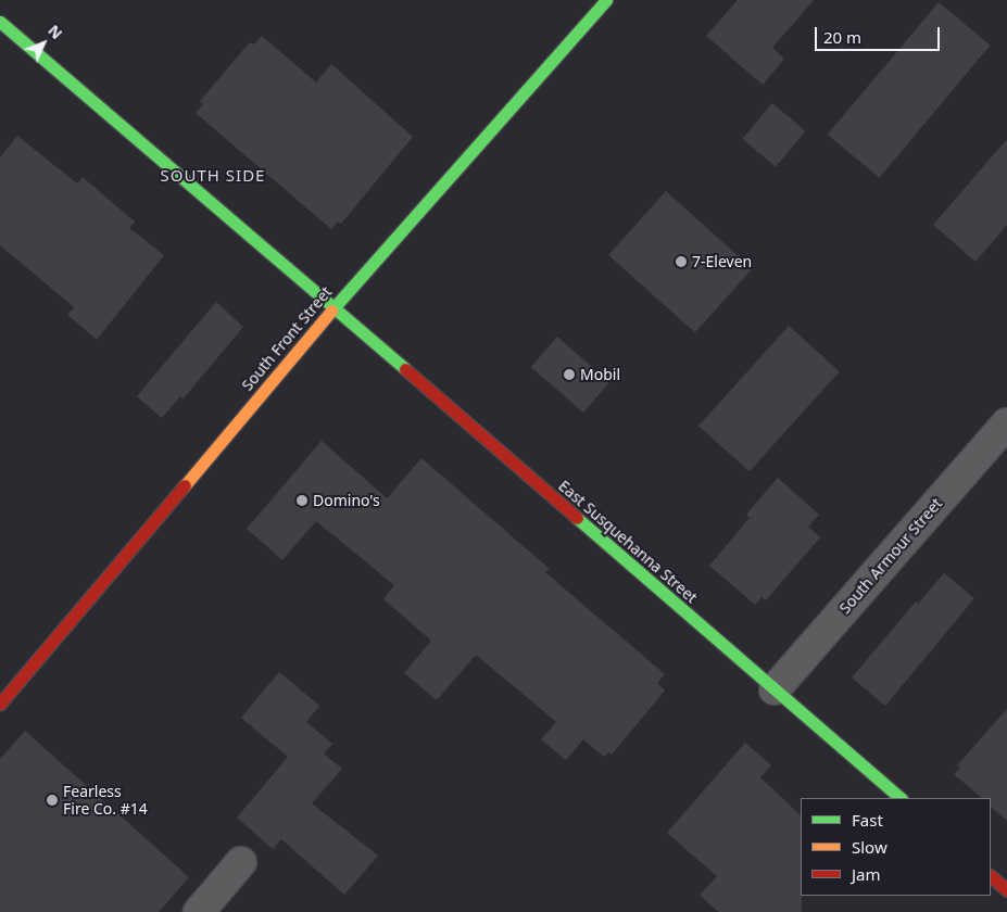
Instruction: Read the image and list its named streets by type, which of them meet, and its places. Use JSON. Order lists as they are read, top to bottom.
{
  "streets": {
    "main road": ["South Front Street", "East Susquehanna Street"],
    "street": ["South Armour Street"]
  },
  "crossings": [
    ["South Front Street", "East Susquehanna Street"],
    ["East Susquehanna Street", "South Armour Street"]
  ],
  "districts": ["SOUTH SIDE"],
  "places": [
    "7-Eleven",
    "Mobil",
    "Domino's",
    "Fearless Fire Co. #14"
  ],
  "legend": ["Fast", "Slow", "Jam"],
  "scale_bar": "20 m",
  "north": "top right"
}
